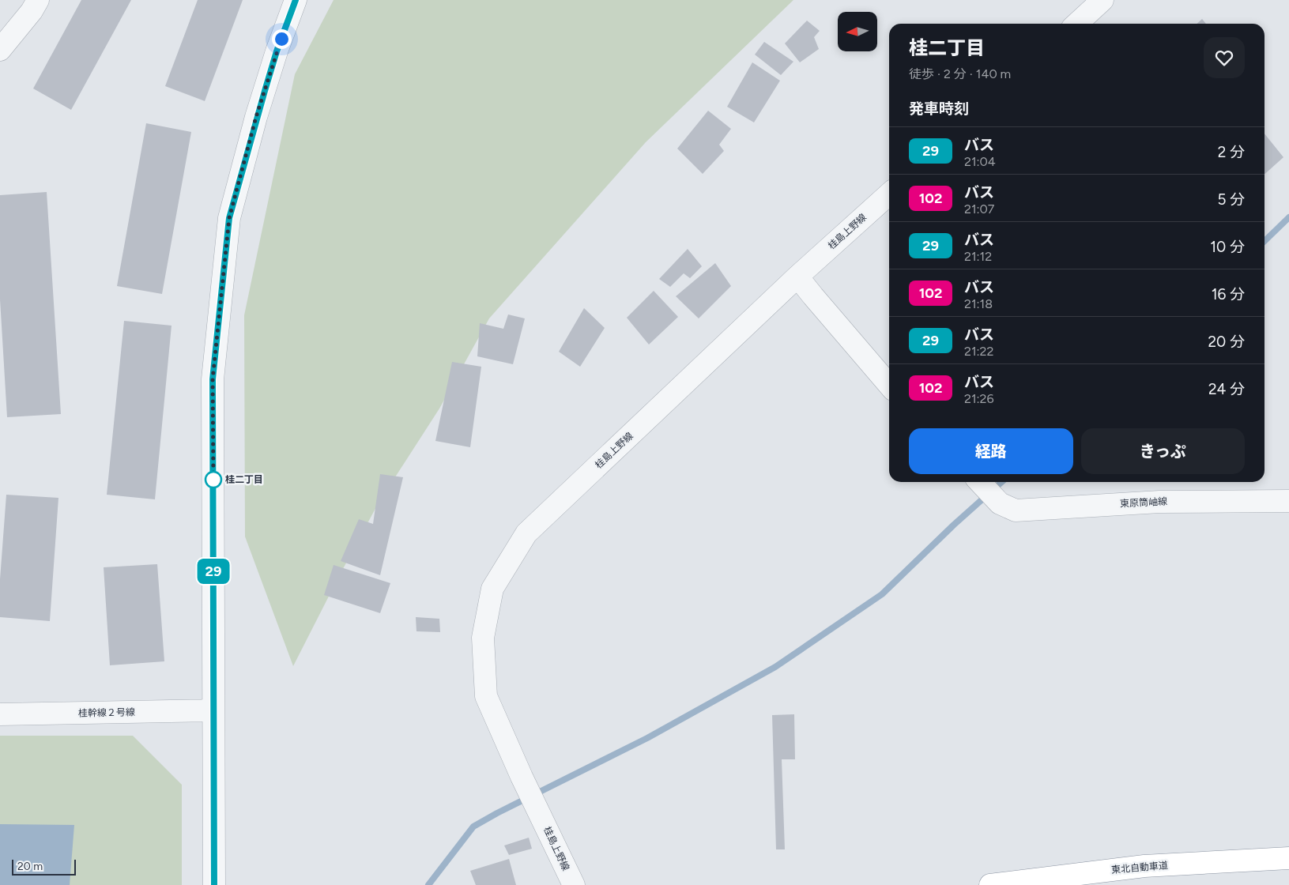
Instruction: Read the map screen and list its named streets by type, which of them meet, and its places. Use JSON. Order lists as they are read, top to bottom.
{
  "streets": {
    "highway": ["東北自動車道"],
    "street": ["桂島上野線", "東原筒岫線", "桂幹線２号線"]
  },
  "places": ["桂二丁目"],
  "lines": ["bus line 29"],
  "scale_bar": "20 m",
  "north": "left",
  "page": {
    "on_map": "29",
    "heading": [
      ["桂二丁目", "徒歩 · 2 分 · 140 m"],
      "発車時刻"
    ],
    "list": [
      {
        "mark": "29",
        "name": "バス",
        "note": "21:04",
        "value": "2 分"
      },
      {
        "mark": "102",
        "name": "バス",
        "note": "21:07",
        "value": "5 分"
      },
      {
        "mark": "29",
        "name": "バス",
        "note": "21:12",
        "value": "10 分"
      },
      {
        "mark": "102",
        "name": "バス",
        "note": "21:18",
        "value": "16 分"
      },
      {
        "mark": "29",
        "name": "バス",
        "note": "21:22",
        "value": "20 分"
      },
      {
        "mark": "102",
        "name": "バス",
        "note": "21:26",
        "value": "24 分"
      }
    ],
    "buttons": ["経路", "きっぷ"],
    "scale": "20 m"
  }
}
